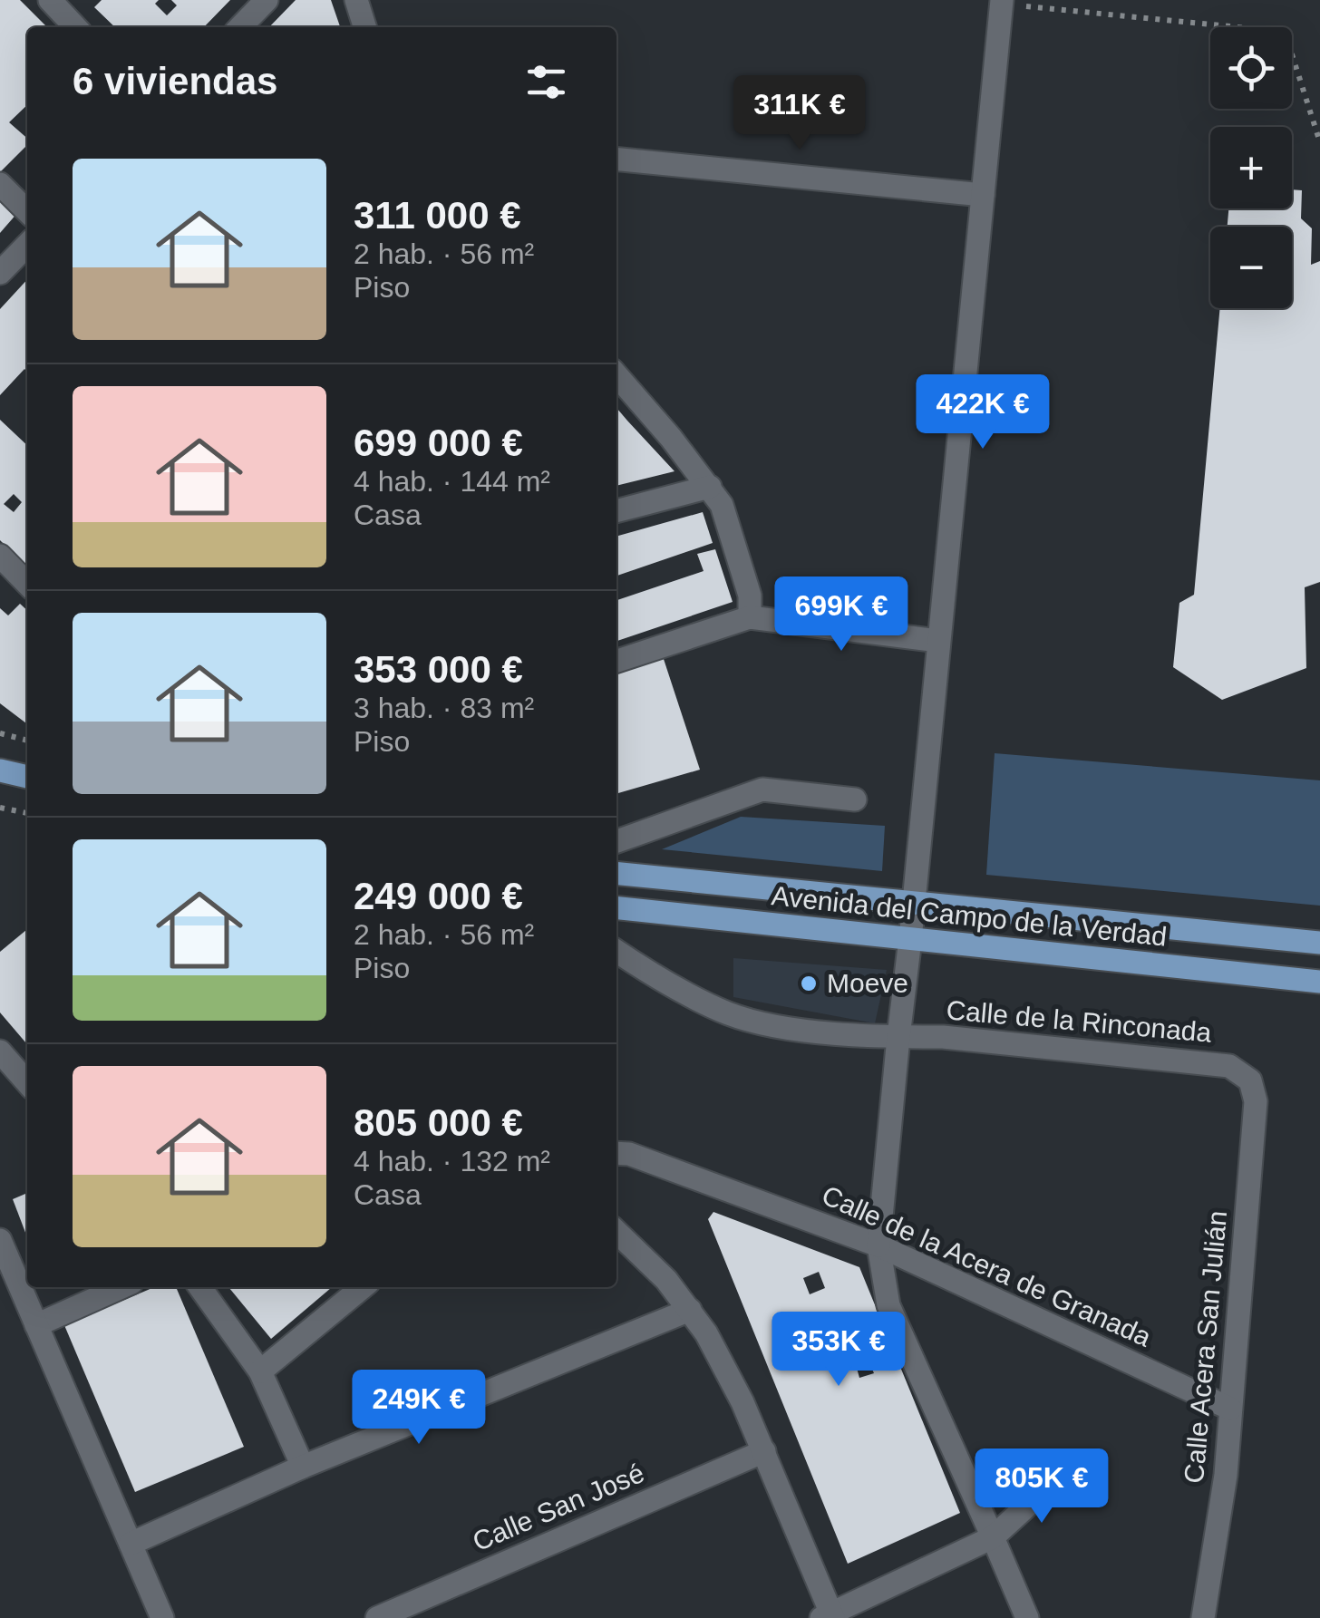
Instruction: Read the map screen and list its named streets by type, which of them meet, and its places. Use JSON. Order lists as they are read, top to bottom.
{
  "streets": {
    "main road": ["Avenida del Campo de la Verdad"],
    "street": [
      "Calle de la Rinconada",
      "Calle de la Acera de Granada",
      "Calle Acera San Julián",
      "Calle San José"
    ]
  },
  "crossings": [
    ["Calle de la Rinconada", "Calle Acera San Julián"],
    ["Calle de la Acera de Granada", "Calle Acera San Julián"]
  ],
  "places": ["Moeve"],
  "page": {
    "map_buttons": ["+", "−"],
    "heading": "6 viviendas",
    "price": [
      "311K €",
      "422K €",
      "699K €",
      "353K €",
      "249K €",
      "805K €"
    ],
    "list": [
      {
        "name": "311 000 €",
        "note": "2 hab. · 56 m² · Piso"
      },
      {
        "name": "699 000 €",
        "note": "4 hab. · 144 m² · Casa"
      },
      {
        "name": "353 000 €",
        "note": "3 hab. · 83 m² · Piso"
      },
      {
        "name": "249 000 €",
        "note": "2 hab. · 56 m² · Piso"
      },
      {
        "name": "805 000 €",
        "note": "4 hab. · 132 m² · Casa"
      }
    ]
  }
}
